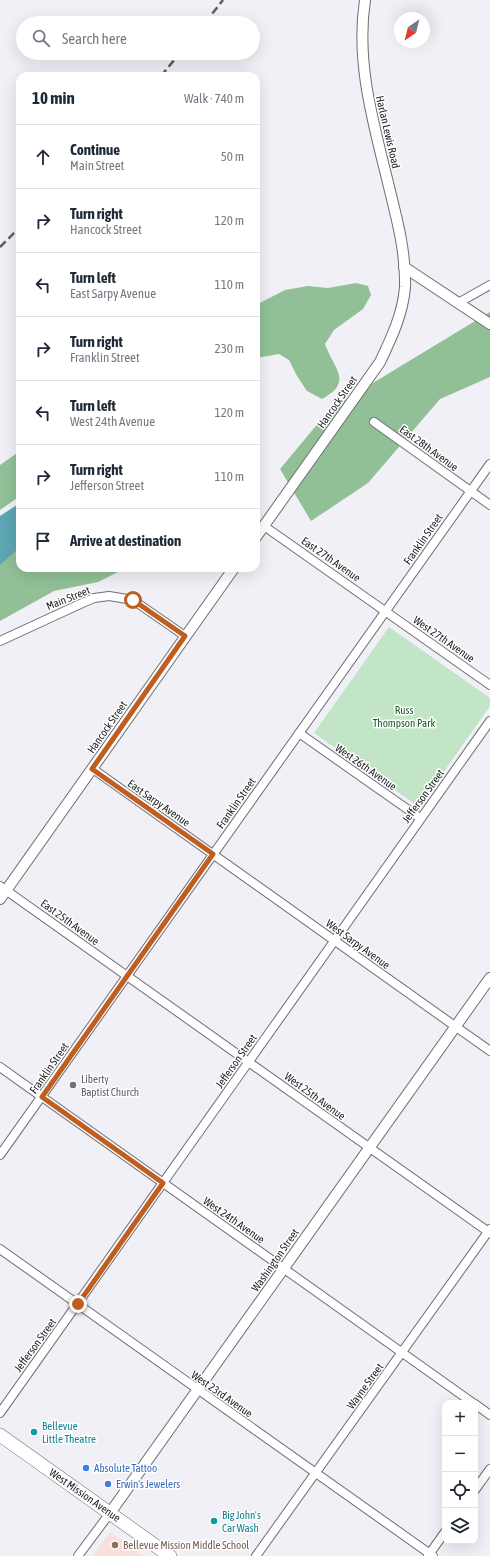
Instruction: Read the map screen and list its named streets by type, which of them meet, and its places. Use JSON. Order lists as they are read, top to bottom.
{
  "streets": {
    "main road": ["West Mission Avenue"],
    "street": [
      "Harlan Lewis Road",
      "Hancock Street",
      "East 28th Avenue",
      "Franklin Street",
      "East 27th Avenue",
      "Main Street",
      "West 27th Avenue",
      "West 26th Avenue",
      "Jefferson Street",
      "East Sarpy Avenue",
      "East 25th Avenue",
      "West Sarpy Avenue",
      "West 25th Avenue",
      "West 24th Avenue",
      "Washington Street",
      "Wayne Street",
      "West 23rd Avenue"
    ]
  },
  "crossings": [
    ["Harlan Lewis Road", "Hancock Street"],
    ["Hancock Street", "East 27th Avenue"],
    ["Hancock Street", "Main Street"],
    ["Hancock Street", "East Sarpy Avenue"],
    ["Hancock Street", "East 25th Avenue"],
    ["East 28th Avenue", "Franklin Street"],
    ["Franklin Street", "East 27th Avenue"],
    ["Franklin Street", "West 27th Avenue"],
    ["Franklin Street", "West 26th Avenue"],
    ["Franklin Street", "East Sarpy Avenue"],
    ["Franklin Street", "East 25th Avenue"],
    ["Franklin Street", "West Sarpy Avenue"],
    ["Franklin Street", "West 25th Avenue"],
    ["Franklin Street", "West 24th Avenue"],
    ["East 27th Avenue", "West 27th Avenue"],
    ["West 26th Avenue", "Jefferson Street"],
    ["Jefferson Street", "West Sarpy Avenue"],
    ["Jefferson Street", "West 25th Avenue"],
    ["Jefferson Street", "West 24th Avenue"],
    ["Jefferson Street", "West 23rd Avenue"],
    ["East Sarpy Avenue", "West Sarpy Avenue"],
    ["East 25th Avenue", "West 25th Avenue"],
    ["West Sarpy Avenue", "Washington Street"],
    ["West 25th Avenue", "Washington Street"],
    ["West 25th Avenue", "Wayne Street"],
    ["West 24th Avenue", "Washington Street"],
    ["West 24th Avenue", "Wayne Street"],
    ["Washington Street", "West 23rd Avenue"],
    ["Washington Street", "West Mission Avenue"],
    ["Wayne Street", "West 23rd Avenue"]
  ],
  "parks": ["Russ Thompson Park"],
  "places": [
    "Liberty Baptist Church",
    "Bellevue Little Theatre",
    "Absolute Tattoo",
    "Erwin's Jewelers",
    "Big John's Car Wash",
    "Bellevue Mission Middle School"
  ],
  "north": "bottom left",
  "page": {
    "search": "Search here",
    "heading": ["10 min", "Walk · 740 m"],
    "list": [
      ["Continue", "Main Street", "50 m"],
      ["Turn right", "Hancock Street", "120 m"],
      ["Turn left", "East Sarpy Avenue", "110 m"],
      ["Turn right", "Franklin Street", "230 m"],
      ["Turn left", "West 24th Avenue", "120 m"],
      ["Turn right", "Jefferson Street", "110 m"],
      "Arrive at destination"
    ],
    "map_buttons": ["+", "−"]
  }
}
